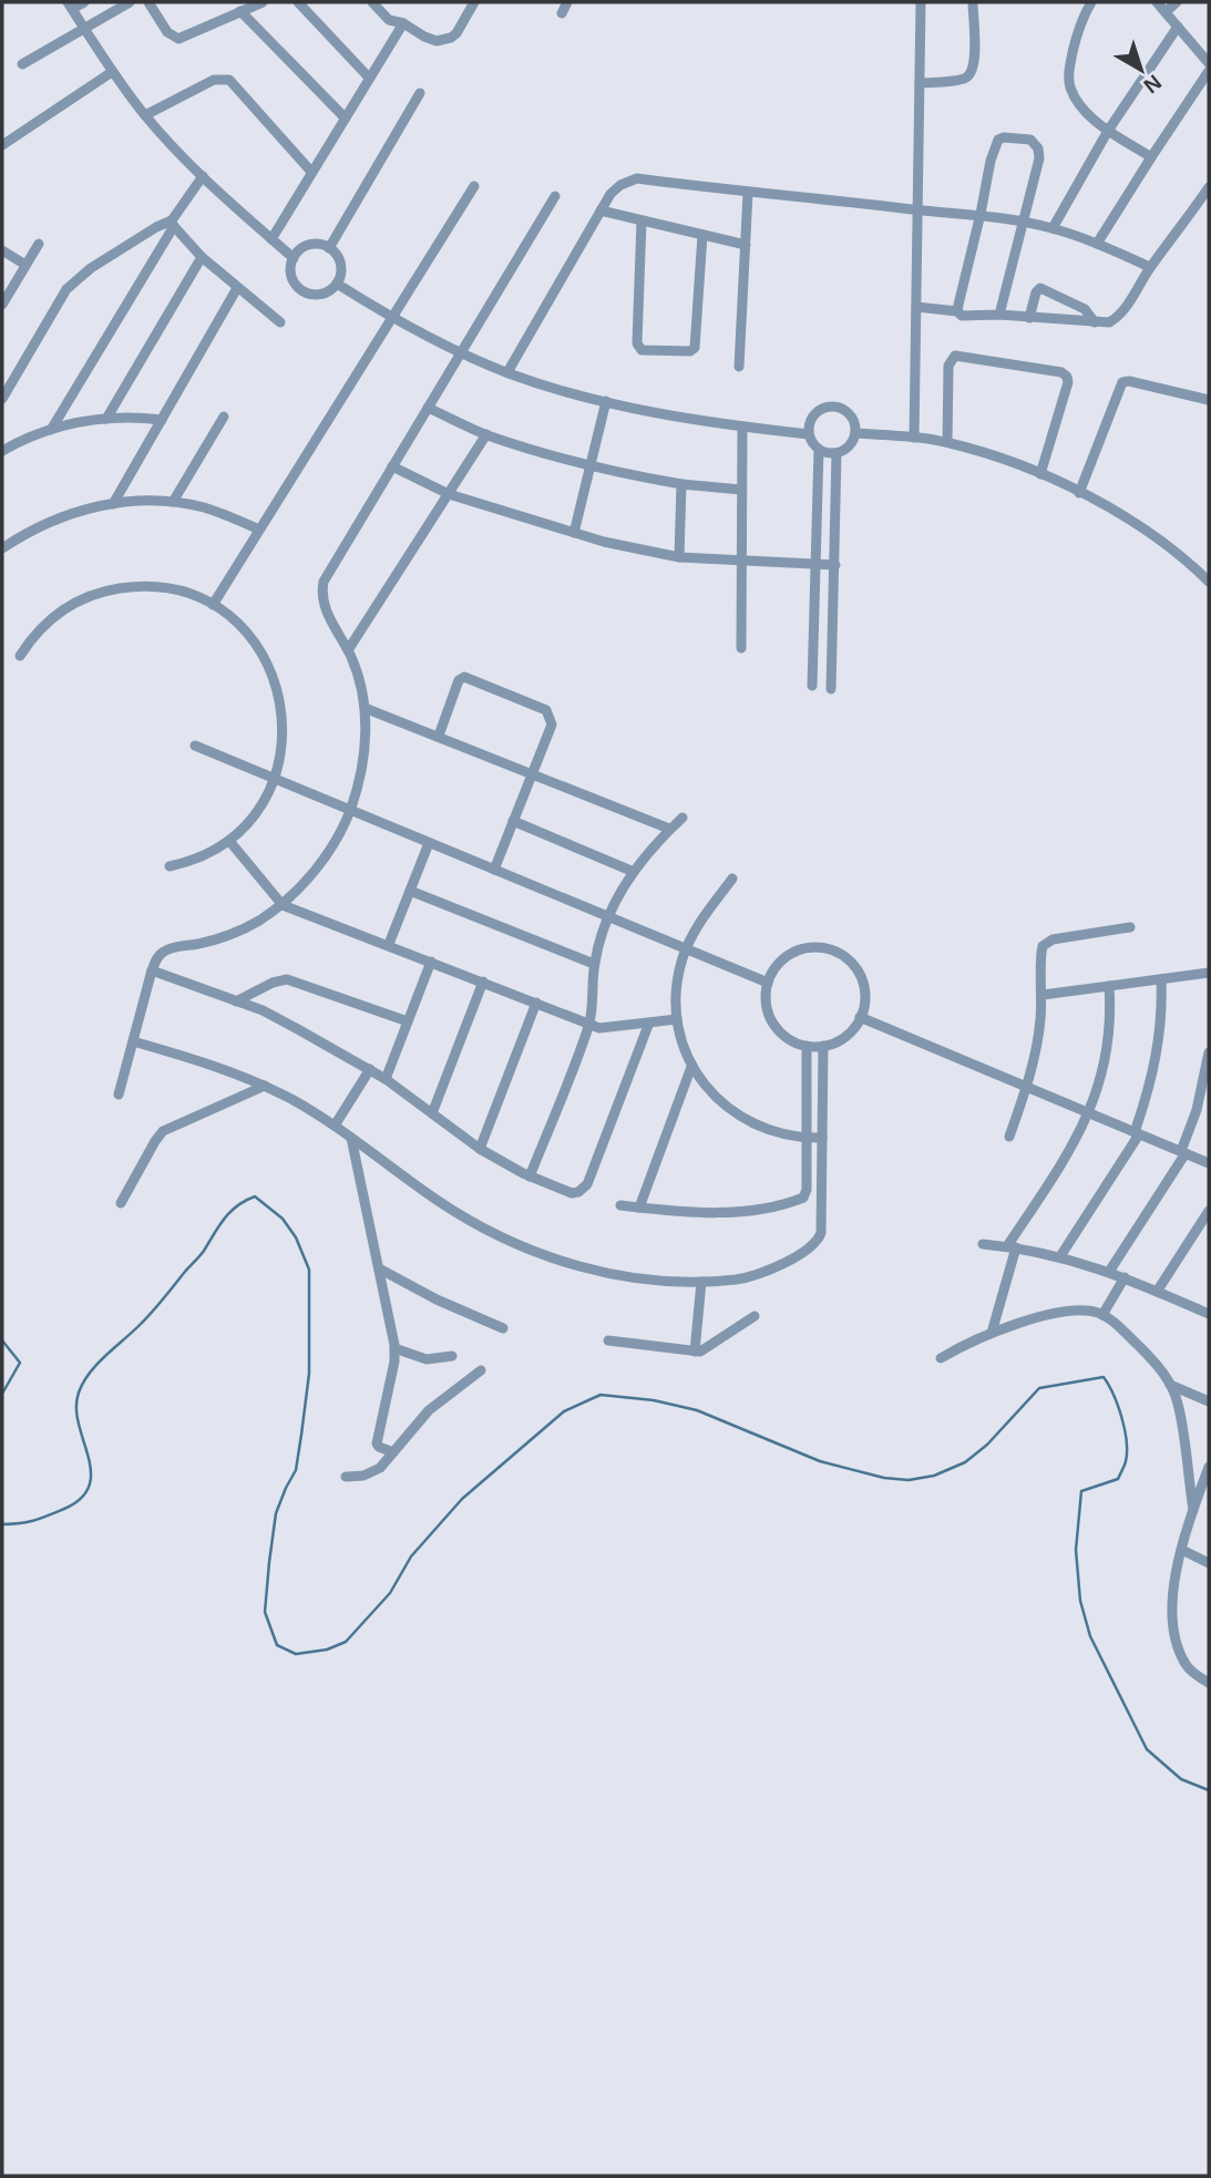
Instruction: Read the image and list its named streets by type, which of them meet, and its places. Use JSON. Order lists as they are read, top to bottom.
{
  "north": "bottom right"
}
